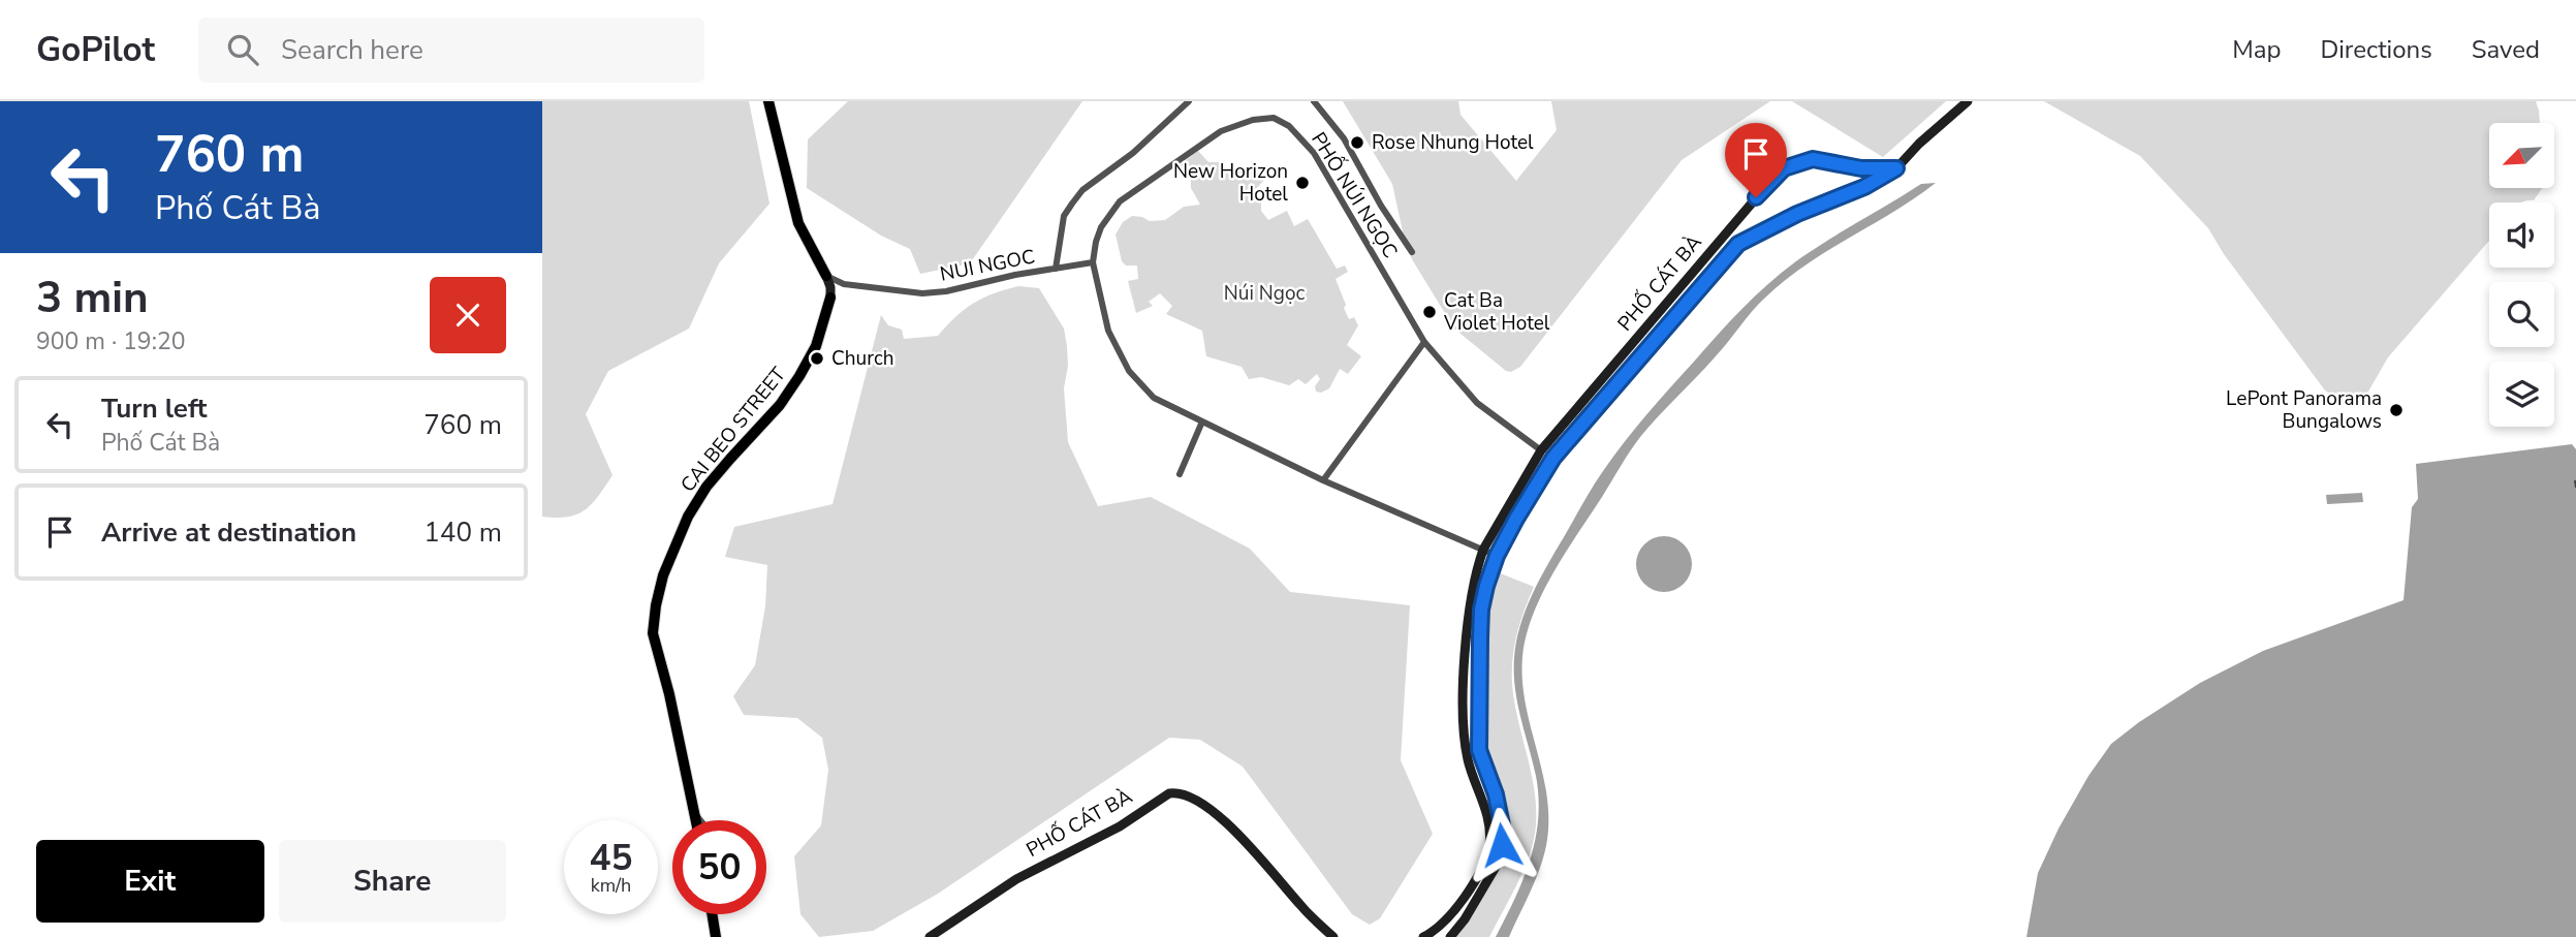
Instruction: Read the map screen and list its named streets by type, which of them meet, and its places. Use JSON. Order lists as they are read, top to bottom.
{
  "streets": {
    "main road": ["PHỐ CÁT BÀ", "CAI BEO STREET"],
    "street": ["PHỐ NÚI NGỌC", "NUI NGOC"]
  },
  "crossings": [
    ["PHỐ NÚI NGỌC", "NUI NGOC"],
    ["PHỐ NÚI NGỌC", "PHỐ CÁT BÀ"],
    ["NUI NGOC", "CAI BEO STREET"]
  ],
  "parks": ["Núi Ngọc"],
  "places": [
    "Rose Nhung Hotel",
    "New Horizon Hotel",
    "Cat Ba Violet Hotel",
    "Church",
    "LePont Panorama Bungalows"
  ],
  "north": "bottom left",
  "page": {
    "header": "GoPilot",
    "search": "Search here",
    "nav": ["Map", "Directions", "Saved"],
    "turn": ["760 m", "Phố Cát Bà"],
    "heading": ["3 min", "900 m · 19:20"],
    "list": [
      {
        "name": "Turn left",
        "note": "Phố Cát Bà",
        "value": "760 m"
      },
      {
        "name": "Arrive at destination",
        "value": "140 m"
      }
    ],
    "speed": "45 km/h",
    "limit": "50",
    "buttons": ["Exit", "Share"]
  }
}
